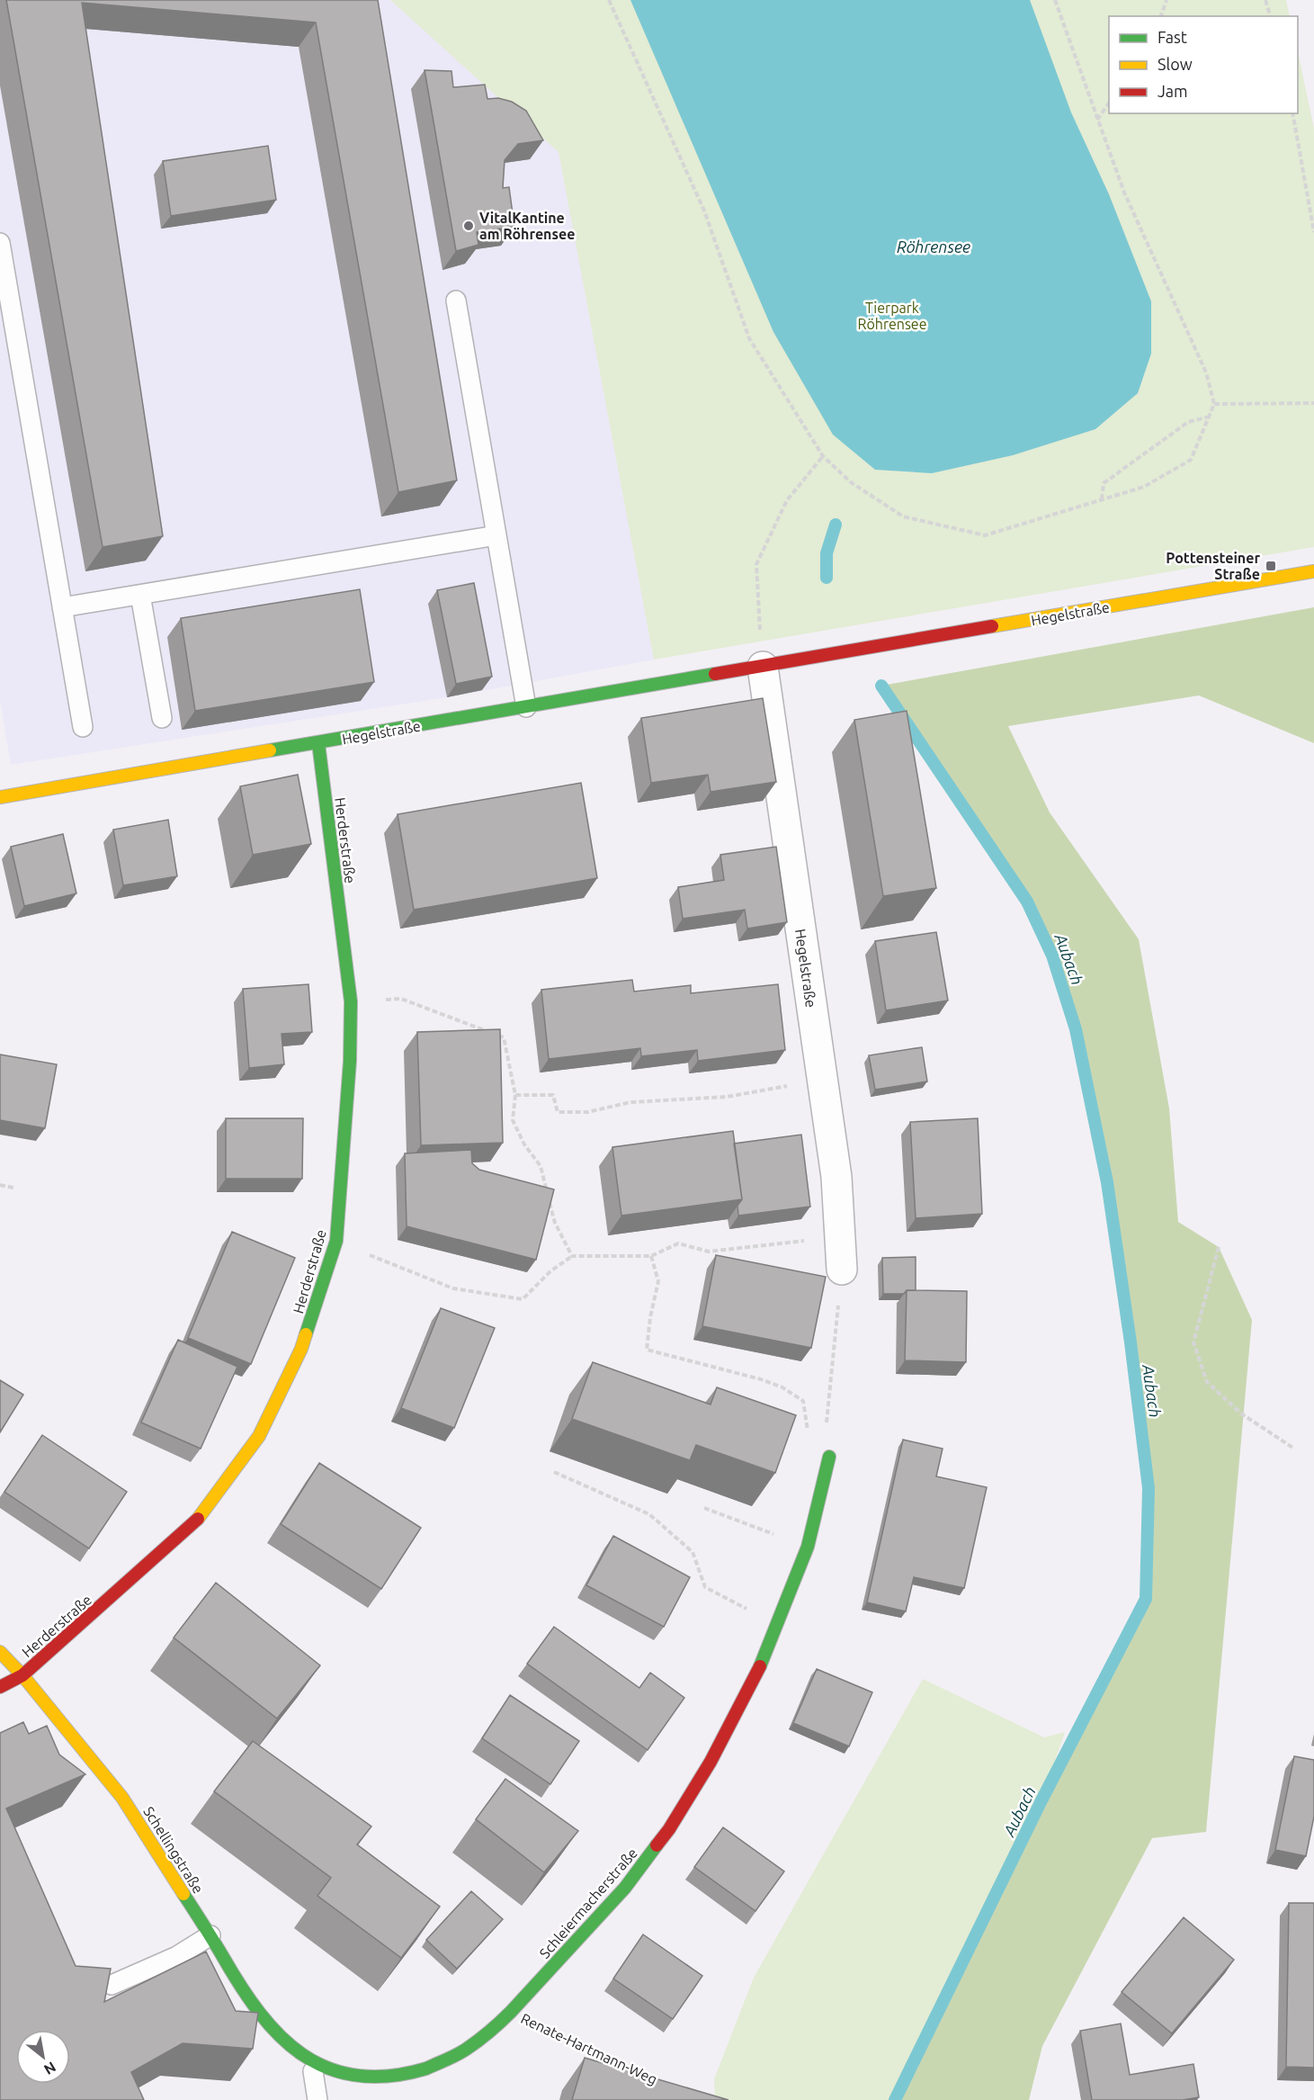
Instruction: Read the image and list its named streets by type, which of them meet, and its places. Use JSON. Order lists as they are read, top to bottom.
{
  "streets": {
    "street": [
      "Hegelstraße",
      "Herderstraße",
      "Schellingstraße",
      "Schleiermacherstraße"
    ],
    "path": ["Renate-Hartmann-Weg"]
  },
  "crossings": [
    ["Hegelstraße", "Herderstraße"],
    ["Herderstraße", "Schellingstraße"],
    ["Schellingstraße", "Schleiermacherstraße"],
    ["Schleiermacherstraße", "Renate-Hartmann-Weg"]
  ],
  "water": ["Röhrensee", "Aubach"],
  "parks": ["Tierpark Röhrensee"],
  "places": {
    "other": ["VitalKantine am Röhrensee"],
    "transit": ["Pottensteiner Straße"]
  },
  "legend": ["Fast", "Slow", "Jam"],
  "north": "bottom right"
}
